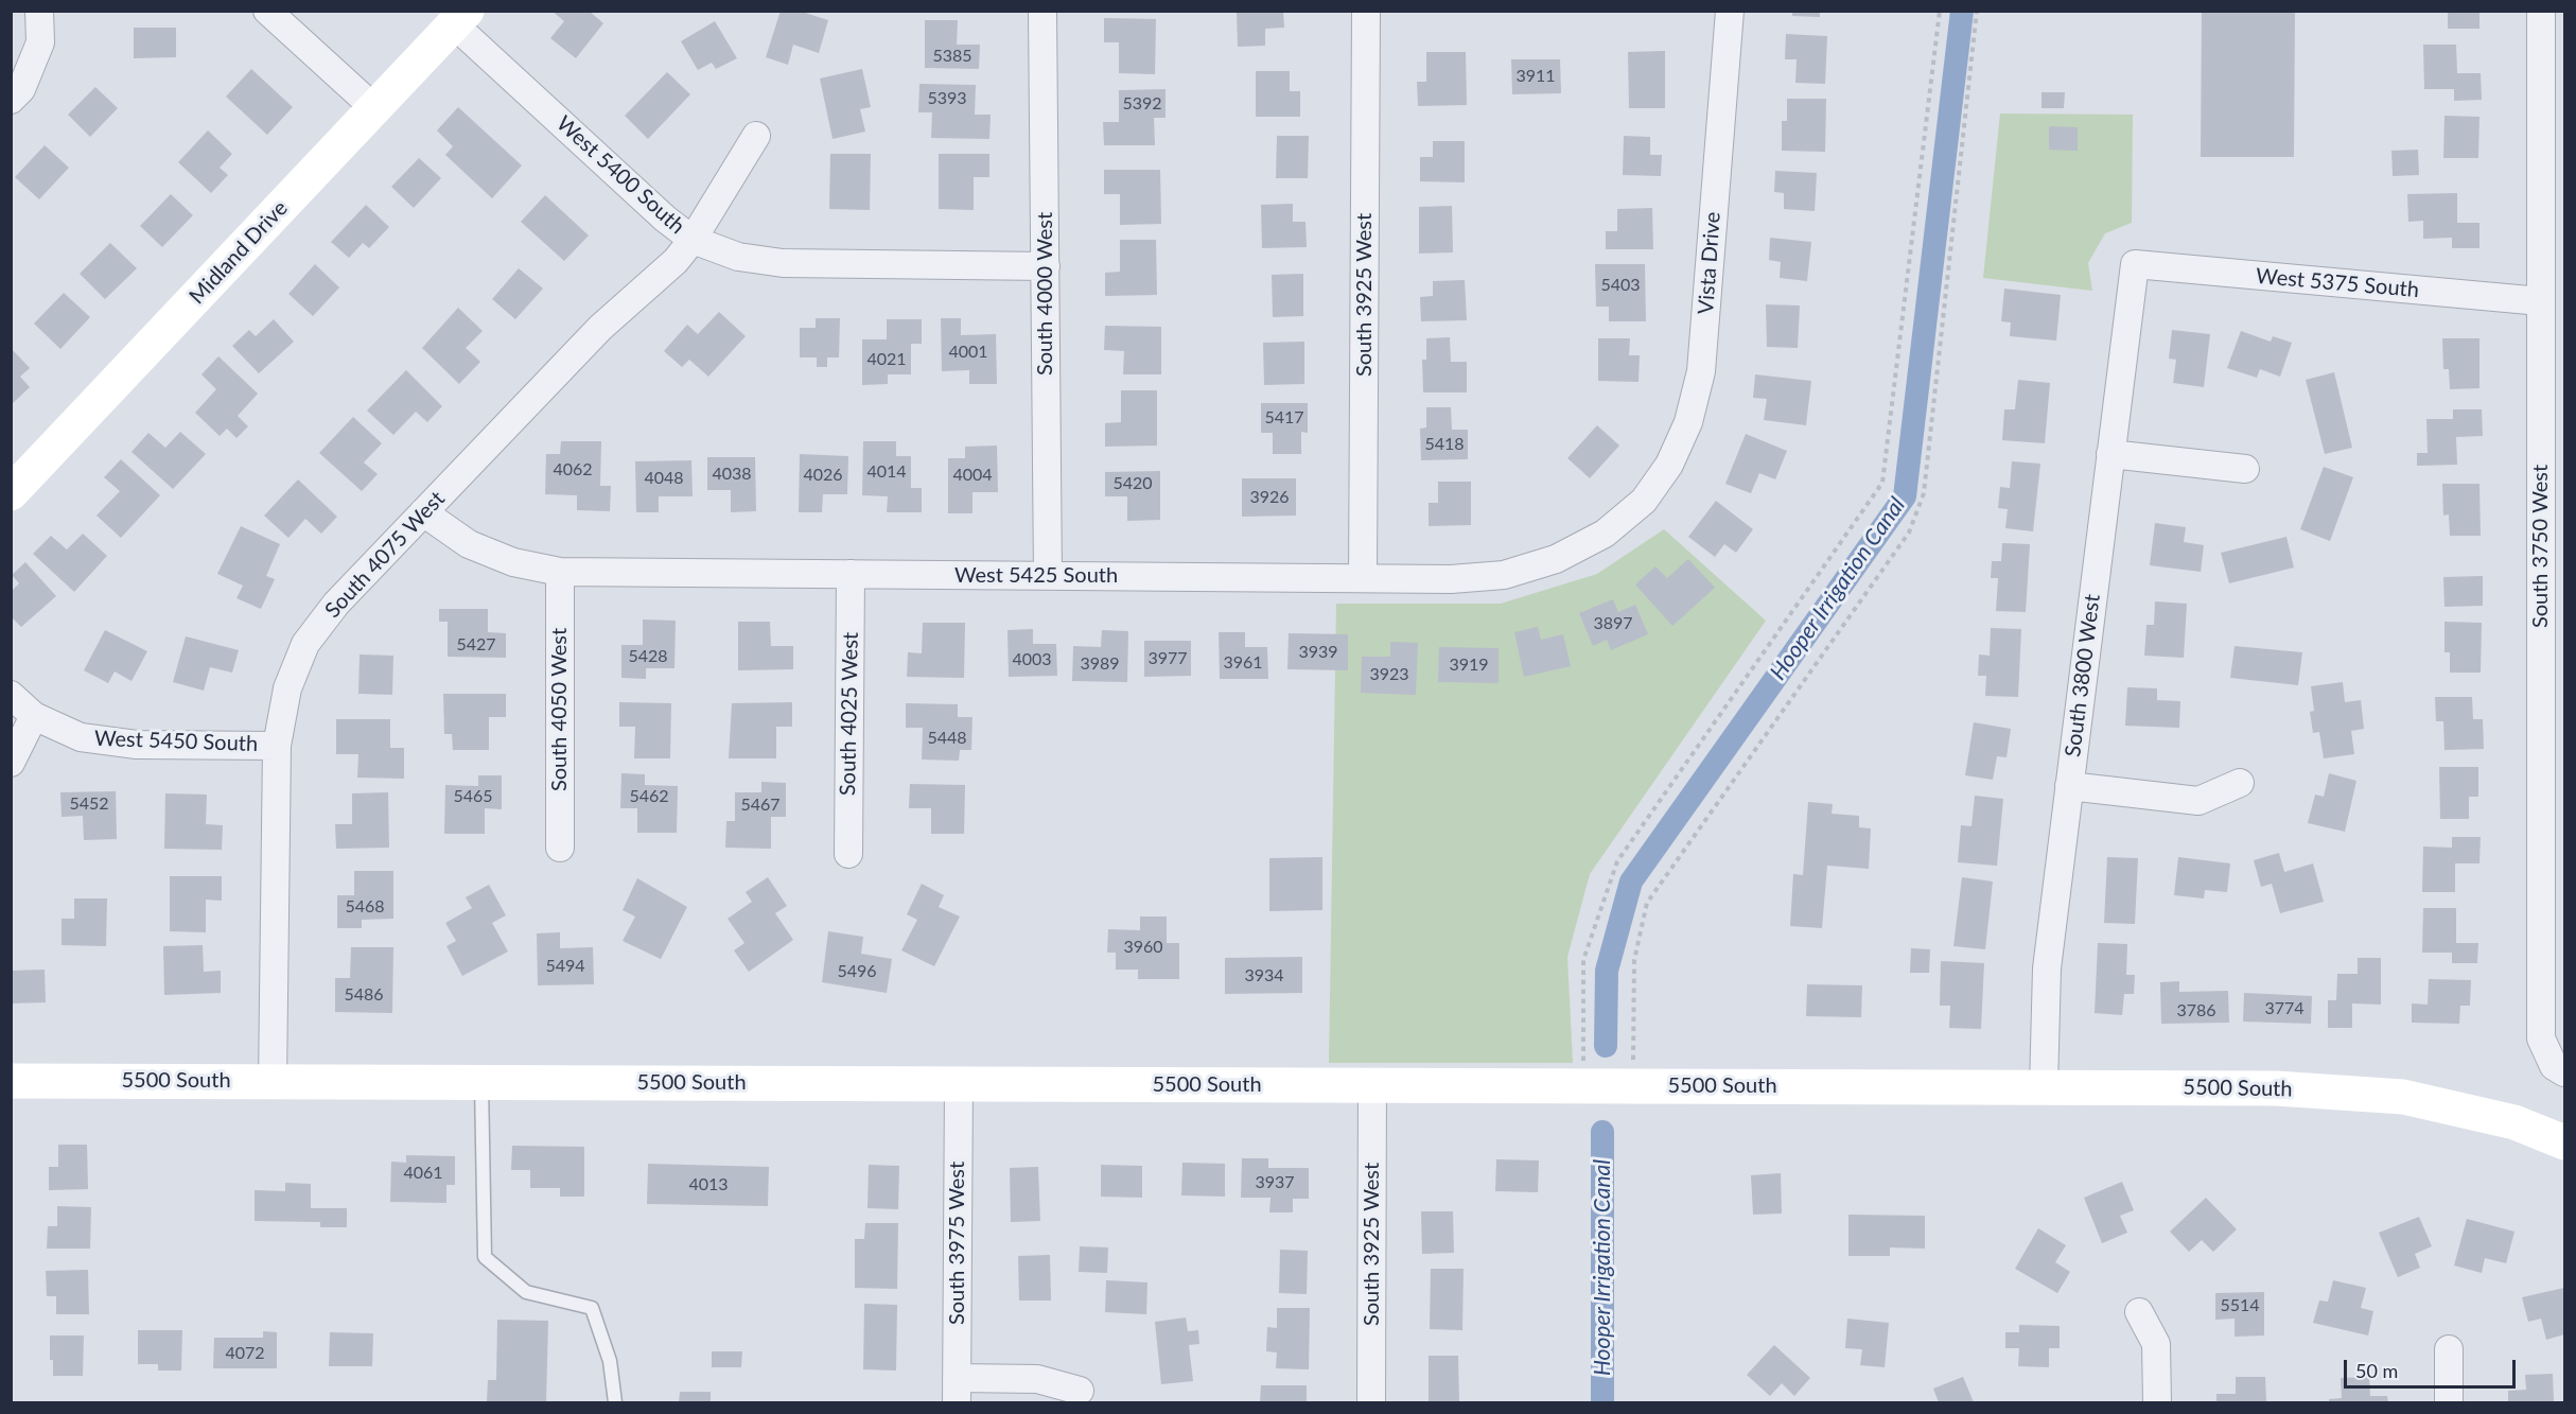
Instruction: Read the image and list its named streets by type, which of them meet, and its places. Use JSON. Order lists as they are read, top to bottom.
{
  "streets": {
    "main road": ["Midland Drive", "5500 South"],
    "street": [
      "West 5400 South",
      "Vista Drive",
      "West 5375 South",
      "South 4000 West",
      "South 3925 West",
      "South 3750 West",
      "South 4075 West",
      "West 5425 South",
      "South 3800 West",
      "South 4050 West",
      "South 4025 West",
      "West 5450 South",
      "South 3975 West"
    ]
  },
  "crossings": [
    ["West 5400 South", "Midland Drive"],
    ["West 5400 South", "South 4000 West"],
    ["West 5400 South", "South 4075 West"],
    ["Vista Drive", "West 5425 South"],
    ["West 5375 South", "South 3750 West"],
    ["West 5375 South", "South 3800 West"],
    ["South 4000 West", "West 5425 South"],
    ["South 3925 West", "West 5425 South"],
    ["South 3925 West", "5500 South"],
    ["South 4075 West", "West 5425 South"],
    ["South 4075 West", "West 5450 South"],
    ["South 4075 West", "5500 South"],
    ["West 5425 South", "South 4050 West"],
    ["West 5425 South", "South 4025 West"],
    ["South 3800 West", "5500 South"],
    ["5500 South", "South 3975 West"]
  ],
  "water": ["Hooper Irrigation Canal"],
  "house_numbers": [
    "5385",
    "3911",
    "5393",
    "5392",
    "5403",
    "4001",
    "4021",
    "5417",
    "5418",
    "4062",
    "4014",
    "4038",
    "4026",
    "4004",
    "4048",
    "5420",
    "3926",
    "3897",
    "5427",
    "3939",
    "5428",
    "3977",
    "4003",
    "3961",
    "3989",
    "3919",
    "3923",
    "5448",
    "5465",
    "5462",
    "5452",
    "5467",
    "5468",
    "3960",
    "5494",
    "5496",
    "3934",
    "5486",
    "3774",
    "3786",
    "4061",
    "3937",
    "4013",
    "5514",
    "4072"
  ],
  "scale_bar": "50 m"
}
